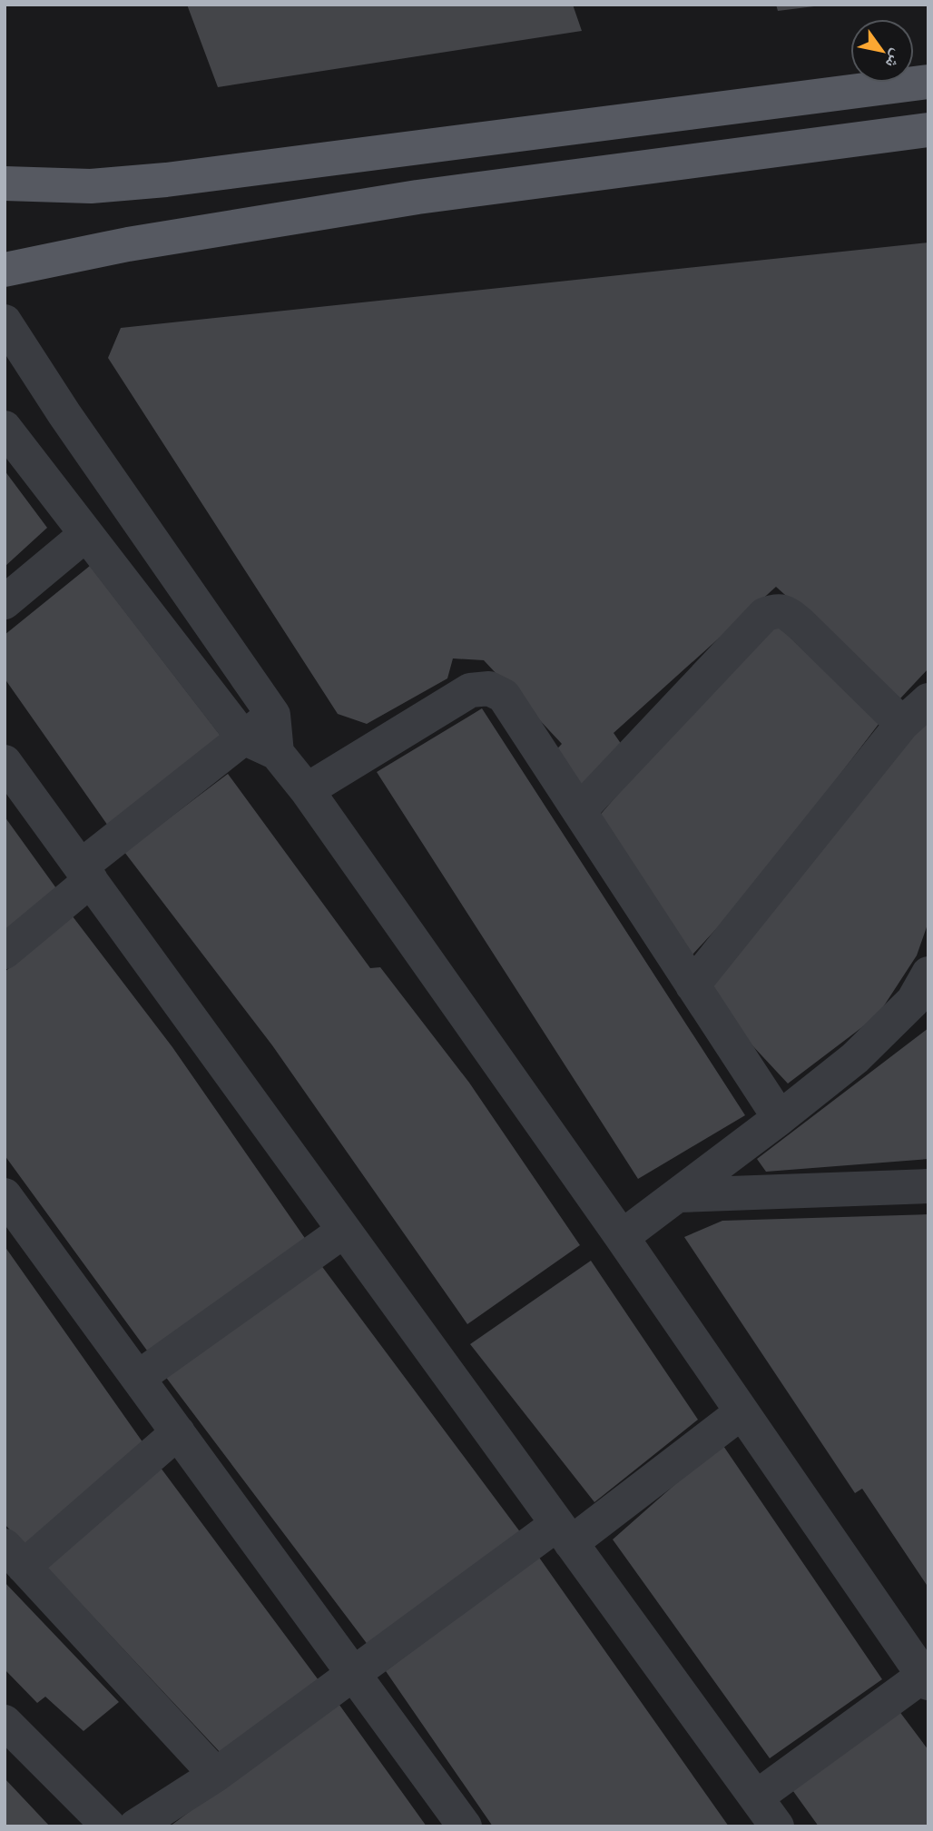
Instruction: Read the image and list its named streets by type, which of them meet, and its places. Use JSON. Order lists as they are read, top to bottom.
{
  "north": "bottom right"
}
